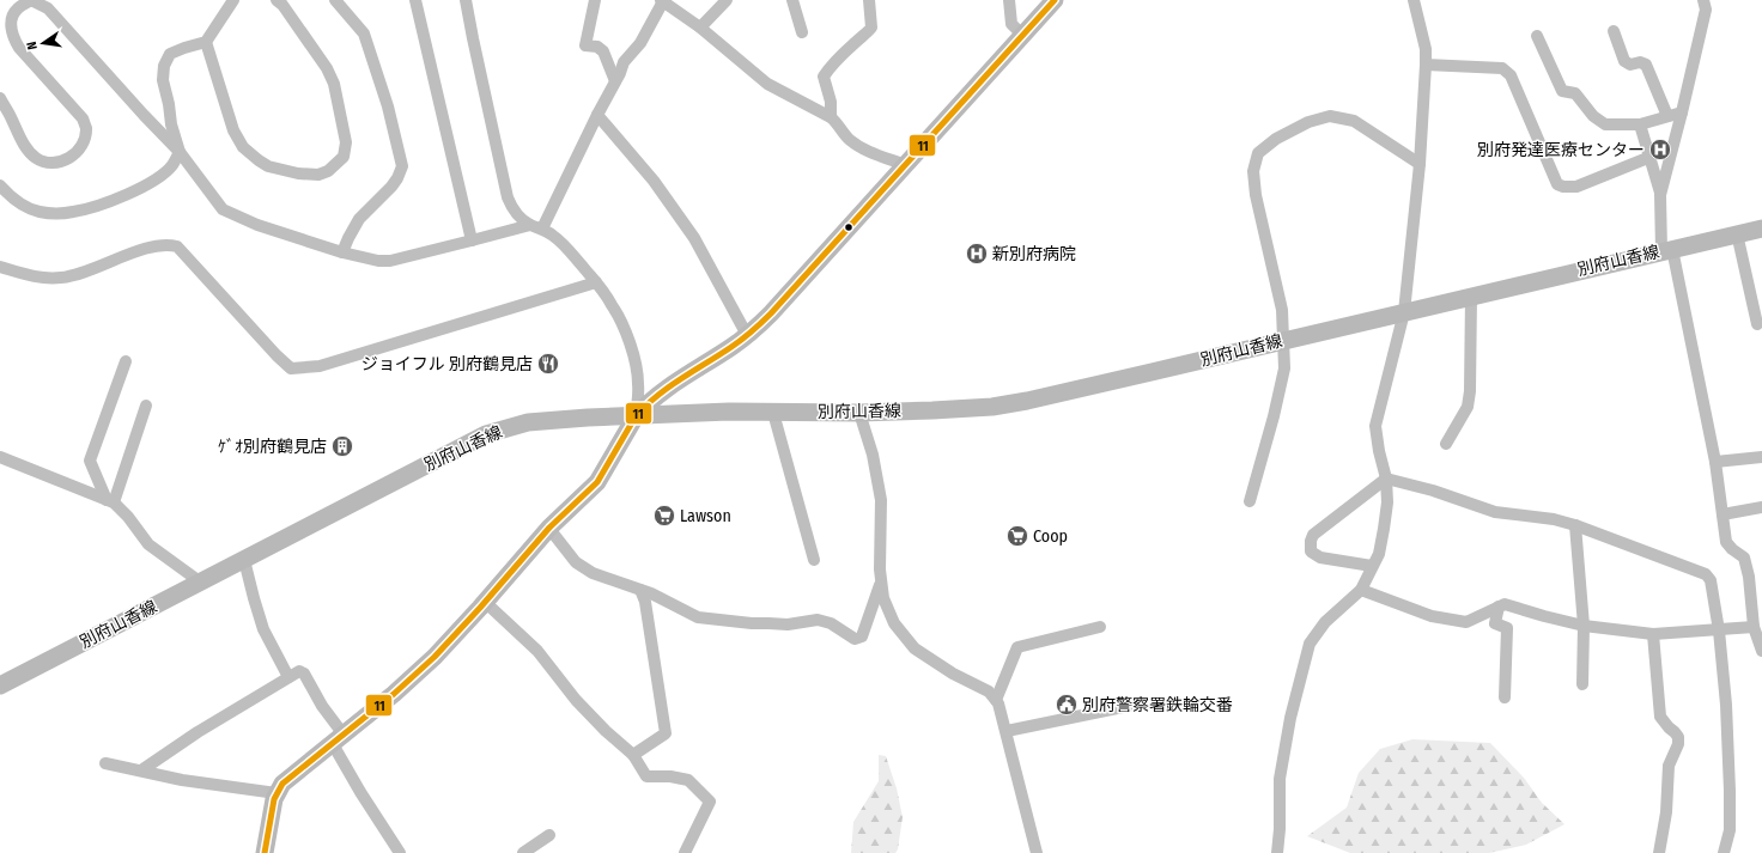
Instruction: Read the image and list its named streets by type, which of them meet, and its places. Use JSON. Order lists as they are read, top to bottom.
{
  "streets": {
    "main road": ["別府山香線"]
  },
  "places": {
    "hospital": ["別府発達医療センター", "新別府病院"],
    "restaurant": ["ジョイフル 別府鶴見店"],
    "building": ["ｹﾞｵ別府鶴見店"],
    "supermarket": ["Lawson", "Coop"],
    "public building": ["別府警察署鉄輪交番"]
  },
  "lines": ["transit line 11"],
  "north": "left"
}
